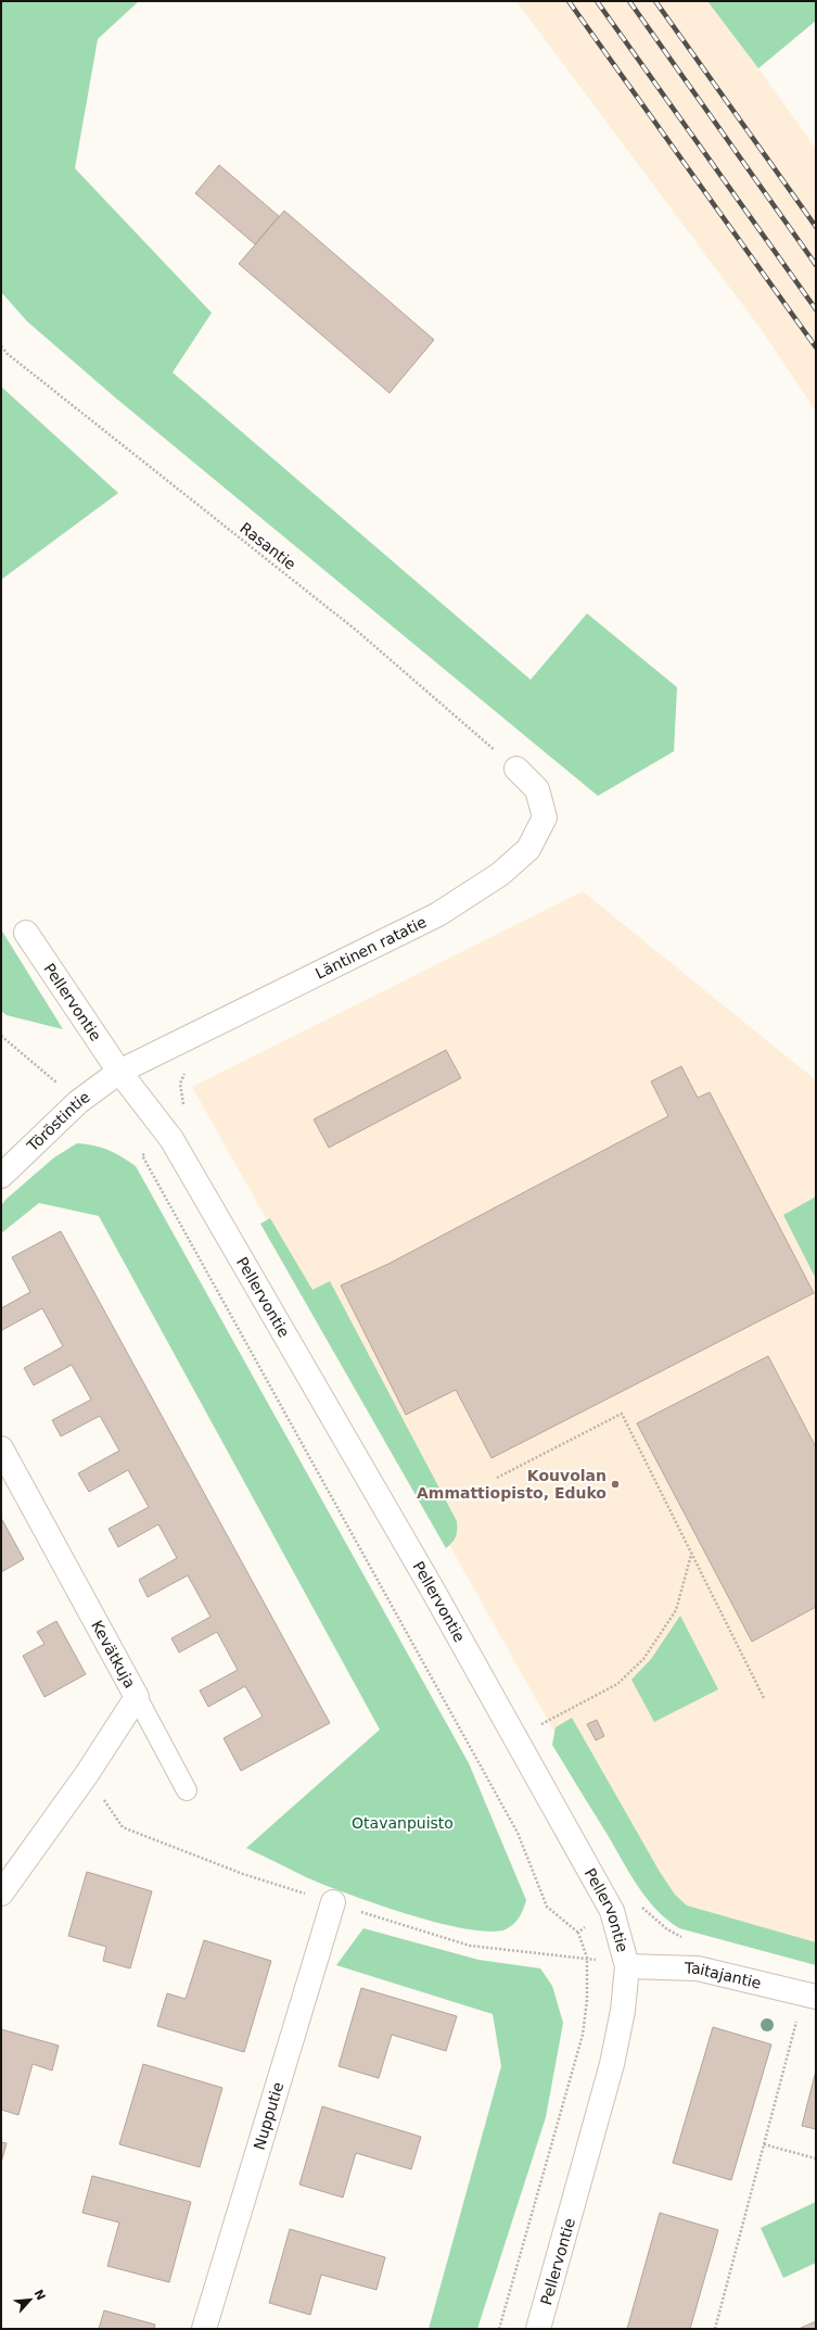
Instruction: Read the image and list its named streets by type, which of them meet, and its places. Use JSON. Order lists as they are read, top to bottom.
{
  "streets": {
    "street": [
      "Läntinen ratatie",
      "Pellervontie",
      "Töröstintie",
      "Kevätkuja",
      "Taitajantie",
      "Nupputie"
    ],
    "path": ["Rasantie"]
  },
  "crossings": [
    ["Rasantie", "Läntinen ratatie"],
    ["Läntinen ratatie", "Pellervontie"],
    ["Läntinen ratatie", "Töröstintie"],
    ["Pellervontie", "Töröstintie"],
    ["Pellervontie", "Taitajantie"]
  ],
  "parks": ["Otavanpuisto"],
  "places": ["Kouvolan Ammattiopisto, Eduko"],
  "north": "top right"
}
